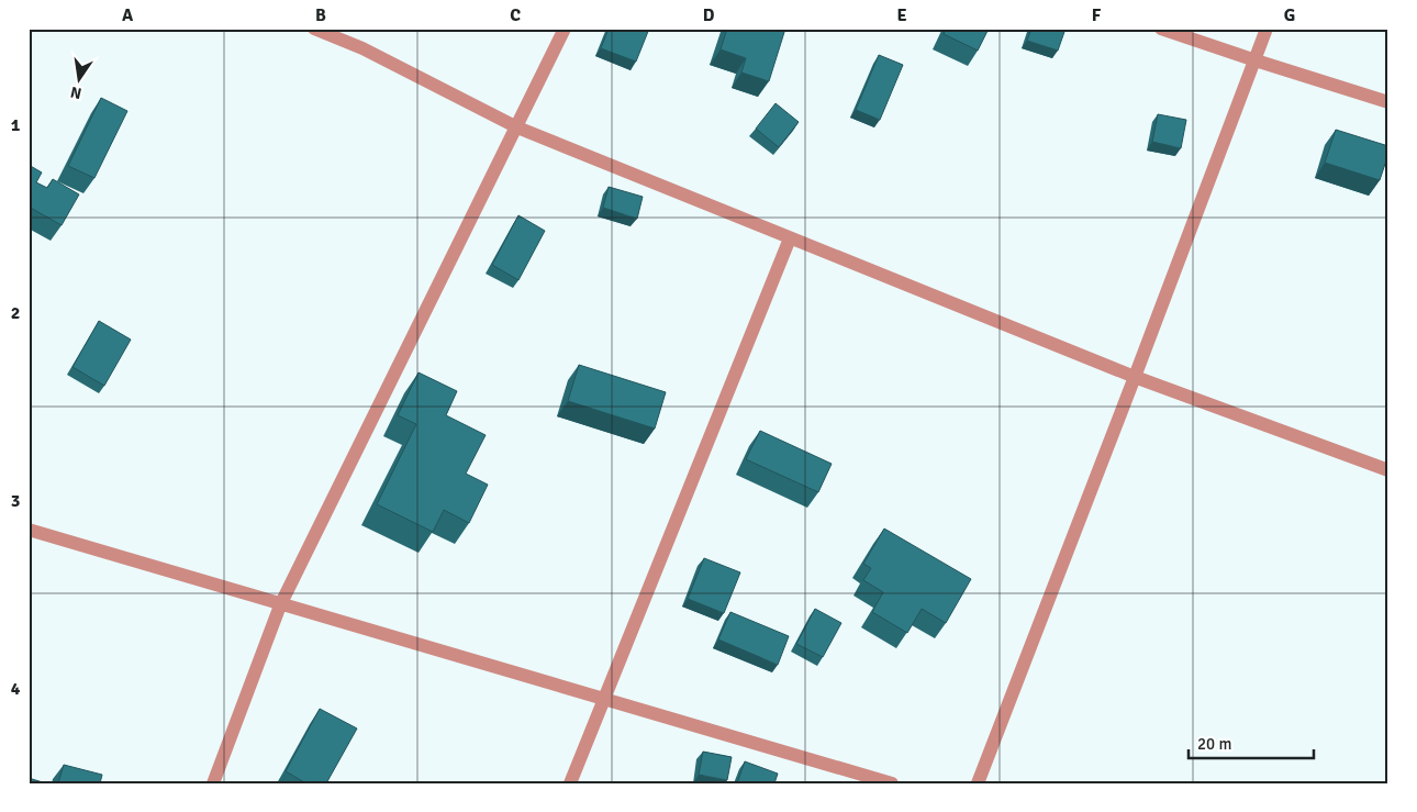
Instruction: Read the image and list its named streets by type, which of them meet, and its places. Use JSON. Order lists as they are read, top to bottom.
{
  "scale_bar": "20 m",
  "north": "bottom",
  "grid": {
    "columns": [
      "A",
      "B",
      "C",
      "D",
      "E",
      "F",
      "G"
    ],
    "rows": [
      "1",
      "2",
      "3",
      "4"
    ]
  }
}
